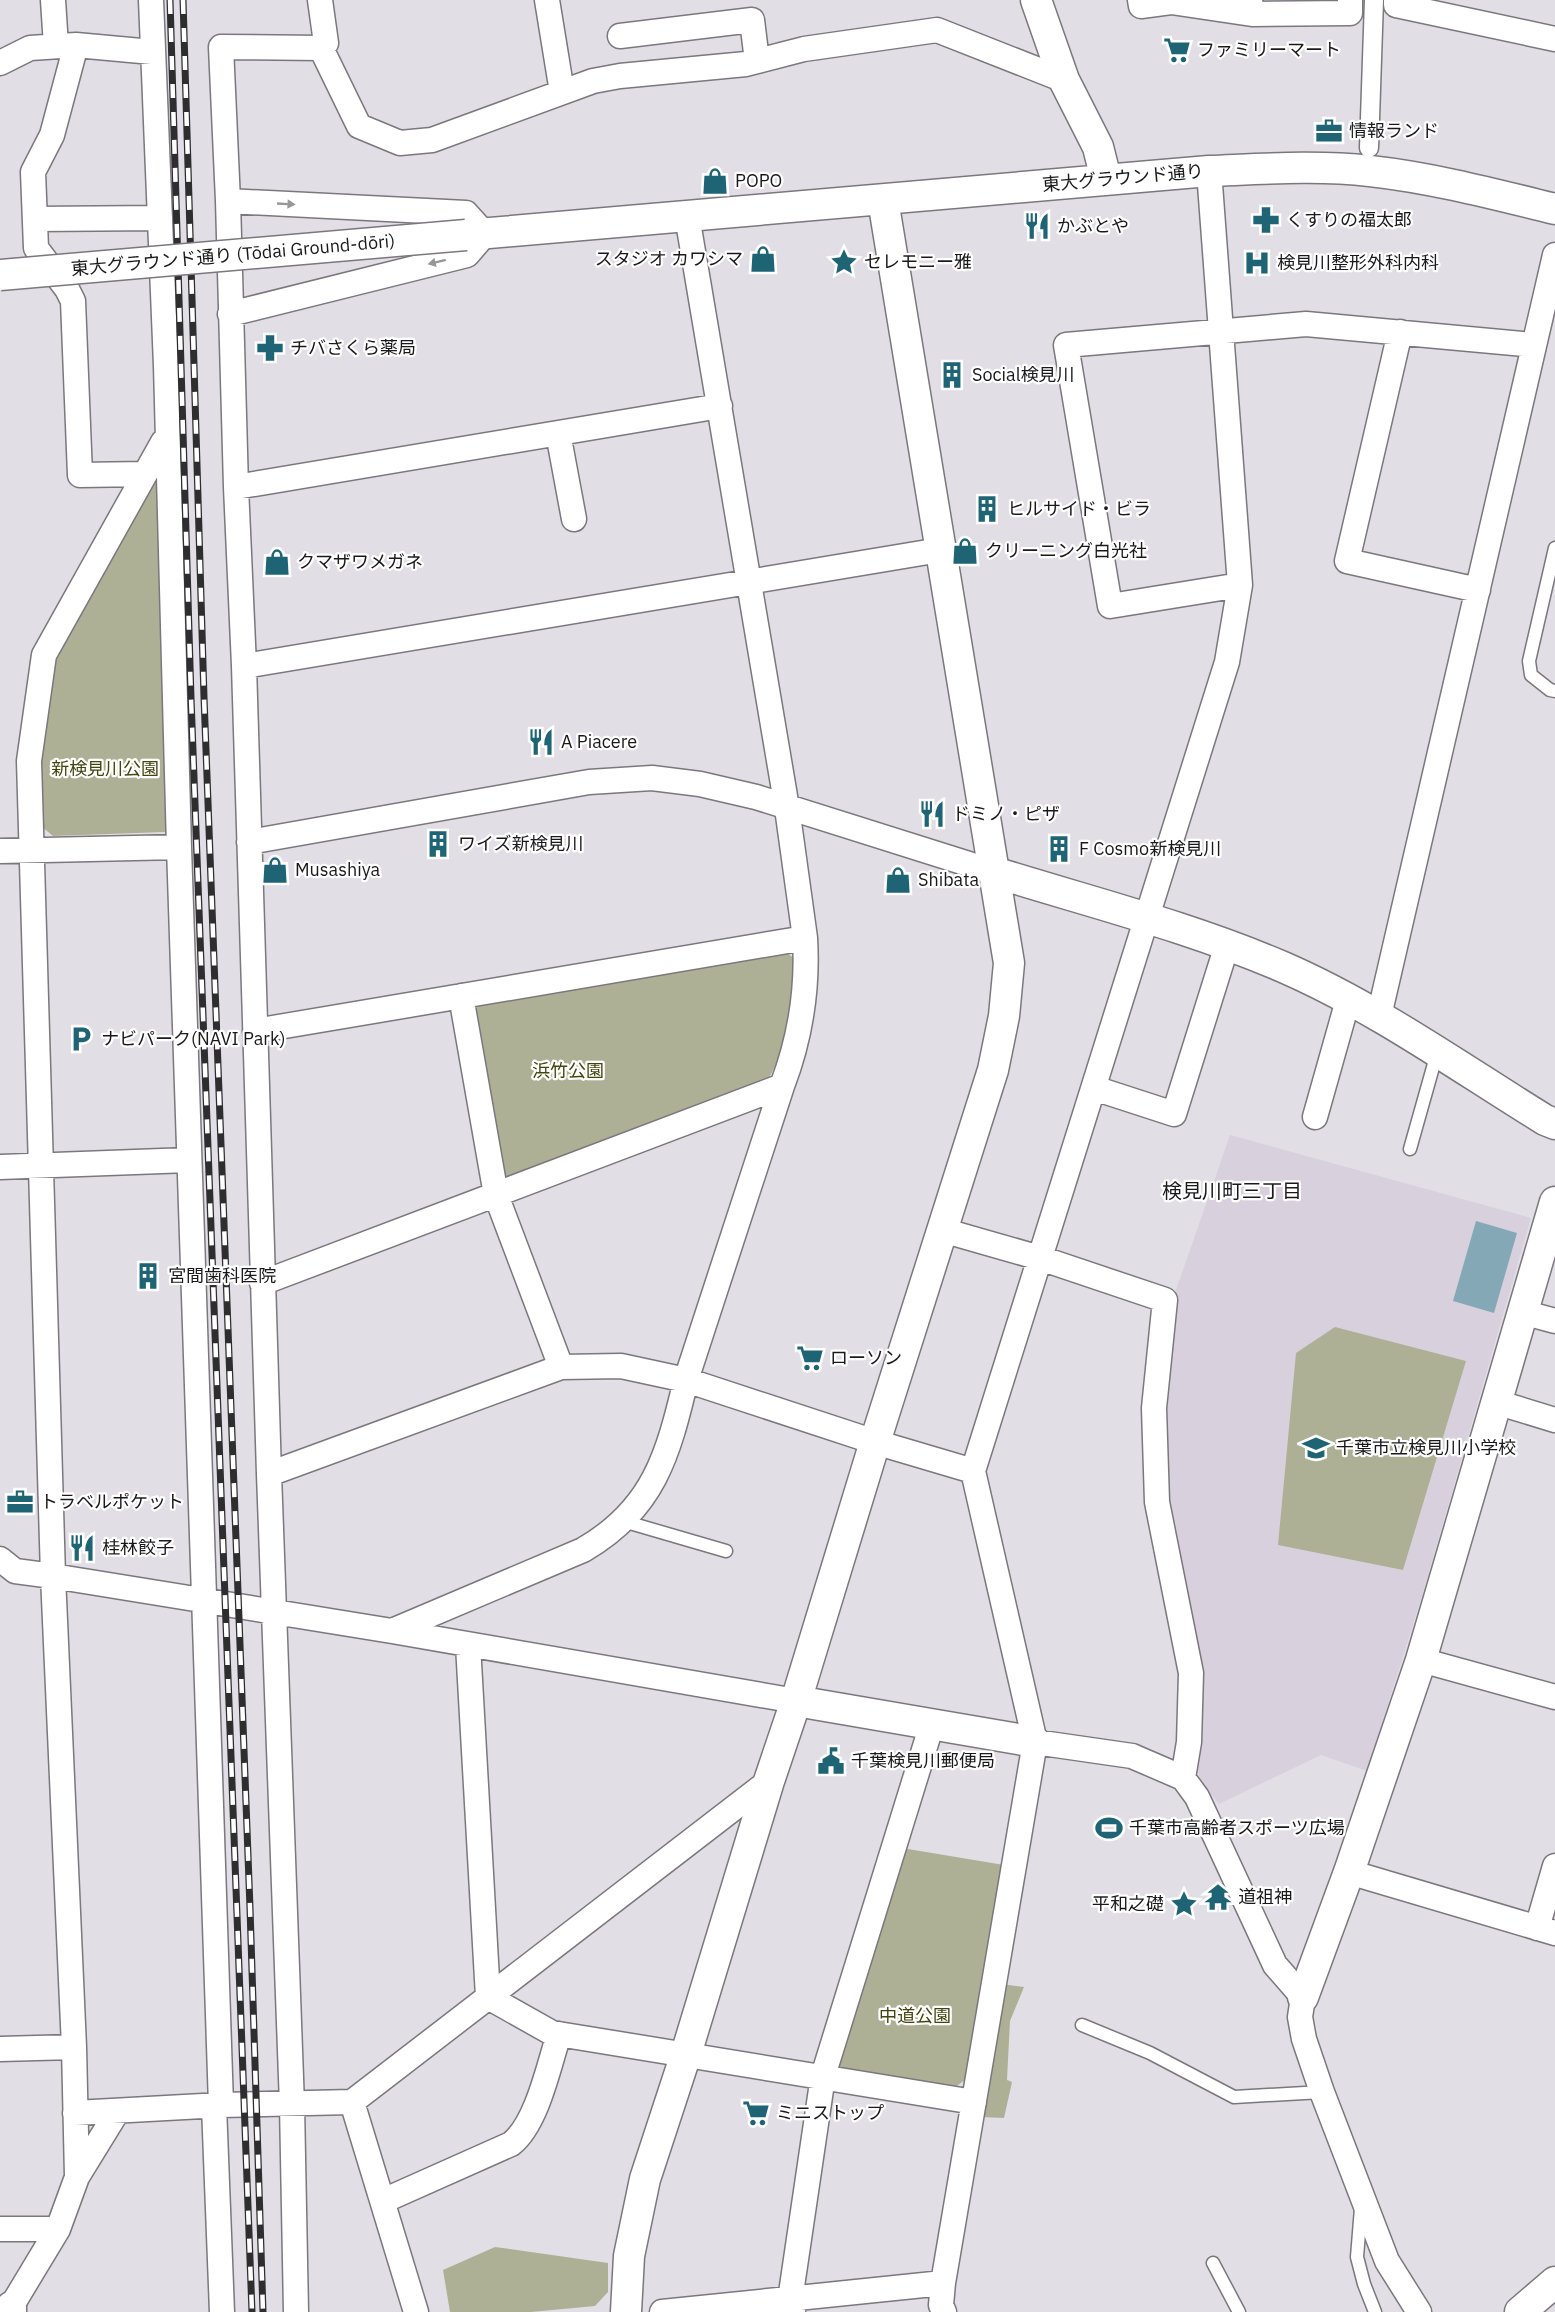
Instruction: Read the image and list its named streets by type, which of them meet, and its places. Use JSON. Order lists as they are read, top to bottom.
{
  "streets": {
    "street": ["東大グラウンド通り", "東大グラウンド通り (Tōdai Ground-dōri)"]
  },
  "crossings": [
    ["東大グラウンド通り", "東大グラウンド通り (Tōdai Ground-dōri)"]
  ],
  "districts": ["検見川町三丁目"],
  "parks": ["新検見川公園", "浜竹公園", "中道公園"],
  "places": {
    "supermarket": ["ファミリーマート", "ローソン", "ミニストップ"],
    "office": ["情報ランド", "トラベルポケット"],
    "shop": [
      "POPO",
      "スタジオ カワシマ",
      "クリーニング白光社",
      "クマザワメガネ",
      "Musashiya",
      "Shibata"
    ],
    "pharmacy": ["くすりの福太郎", "チバさくら薬局"],
    "restaurant": [
      "かぶとや",
      "A Piacere",
      "ドミノ・ピザ",
      "桂林餃子"
    ],
    "place": ["セレモニー雅", "平和之礎"],
    "hospital": ["検見川整形外科内科"],
    "building": [
      "Social検見川",
      "ヒルサイド・ビラ",
      "ワイズ新検見川",
      "F Cosmo新検見川",
      "宮間歯科医院"
    ],
    "parking": ["ナビパーク(NAVI Park)"],
    "school or university": ["千葉市立検見川小学校"],
    "public building": ["千葉検見川郵便局"],
    "sports": ["千葉市高齢者スポーツ広場"],
    "temple": ["道祖神"]
  }
}
